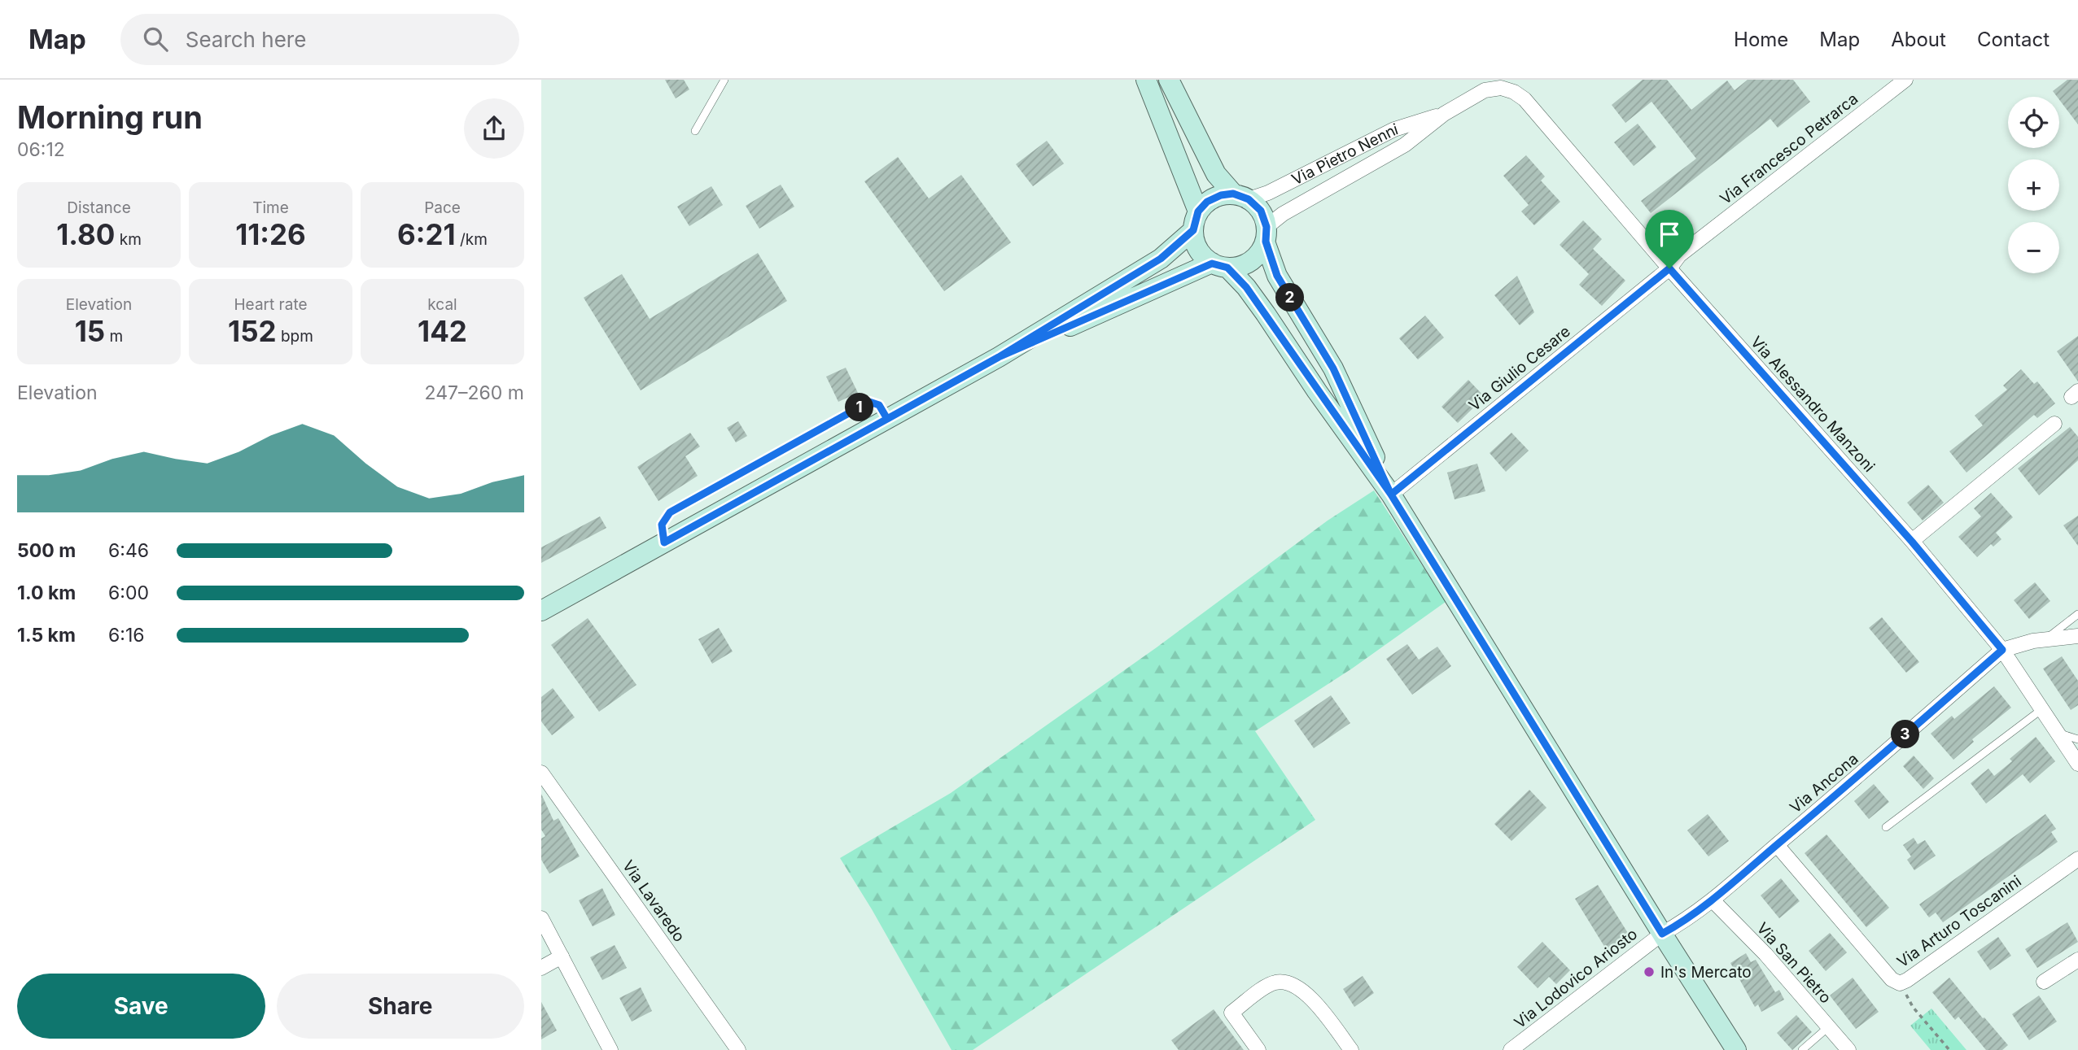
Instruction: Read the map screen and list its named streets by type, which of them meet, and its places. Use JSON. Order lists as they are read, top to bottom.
{
  "streets": {
    "street": [
      "Via Francesco Petrarca",
      "Via Pietro Nenni",
      "Via Giulio Cesare",
      "Via Alessandro Manzoni",
      "Via Ancona",
      "Via Lavaredo",
      "Via Arturo Toscanini",
      "Via San Pietro",
      "Via Lodovico Ariosto"
    ]
  },
  "crossings": [
    ["Via Francesco Petrarca", "Via Giulio Cesare"],
    ["Via Francesco Petrarca", "Via Alessandro Manzoni"],
    ["Via Pietro Nenni", "Via Alessandro Manzoni"],
    ["Via Giulio Cesare", "Via Alessandro Manzoni"],
    ["Via Alessandro Manzoni", "Via Ancona"],
    ["Via Ancona", "Via Arturo Toscanini"],
    ["Via Ancona", "Via San Pietro"],
    ["Via Ancona", "Via Lodovico Ariosto"]
  ],
  "places": ["In's Mercato"],
  "page": {
    "header": "Map",
    "search": "Search here",
    "nav": [
      "Home",
      "Map",
      "About",
      "Contact"
    ],
    "heading": ["Morning run", "06:12"],
    "map_buttons": ["+", "−"],
    "stats": [
      ["Distance", "1.80 km"],
      ["Time", "11:26"],
      ["Pace", "6:21 /km"],
      ["Elevation", "15 m"],
      ["Heart rate", "152 bpm"],
      ["kcal", "142"]
    ],
    "pins": ["2", "1", "3"],
    "chart": ["Elevation", "247–260 m"],
    "list": [
      {
        "name": "500 m",
        "note": "6:46"
      },
      {
        "name": "1.0 km",
        "note": "6:00"
      },
      {
        "name": "1.5 km",
        "note": "6:16"
      }
    ],
    "buttons": ["Save", "Share"]
  }
}
